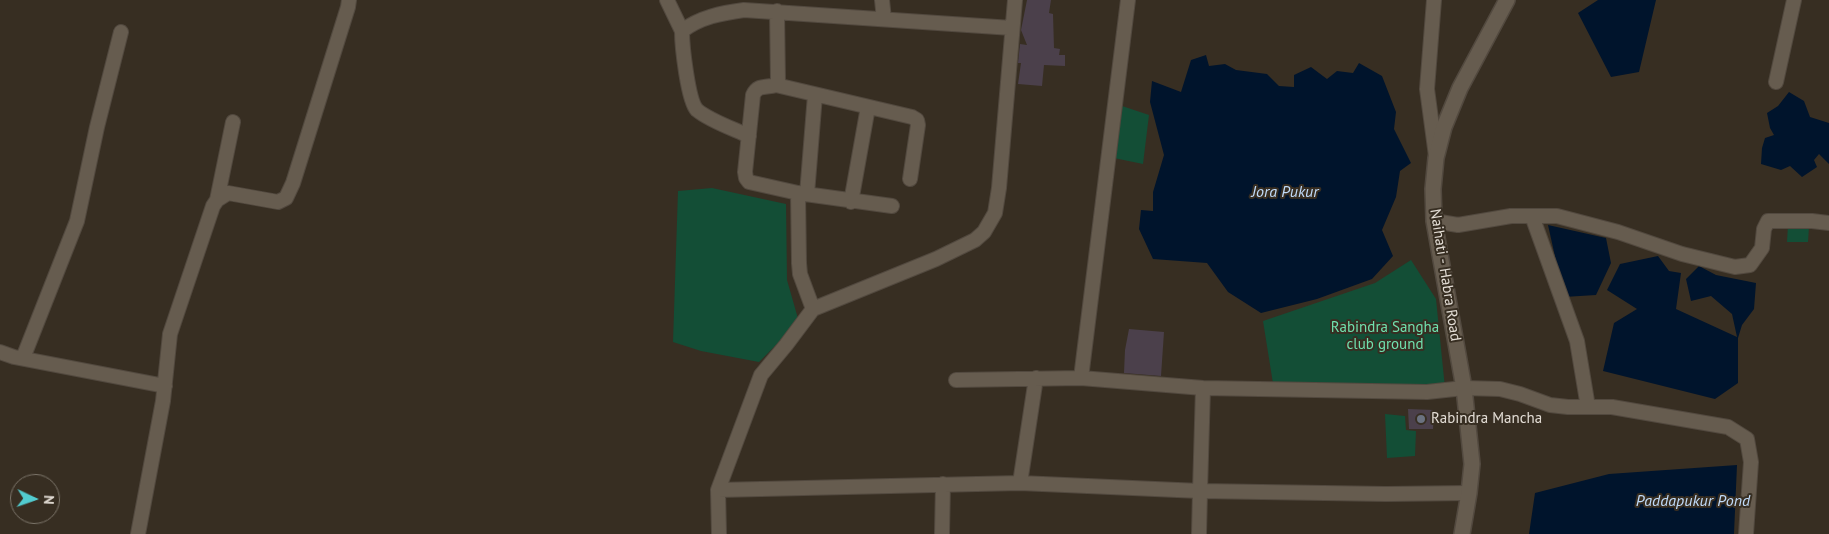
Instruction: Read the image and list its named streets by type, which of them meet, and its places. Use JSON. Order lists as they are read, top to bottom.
{
  "streets": {
    "main road": ["Naihati - Habra Road"]
  },
  "water": ["Jora Pukur", "Paddapukur Pond"],
  "parks": ["Rabindra Sangha club ground"],
  "places": ["Rabindra Mancha"],
  "north": "right"
}
